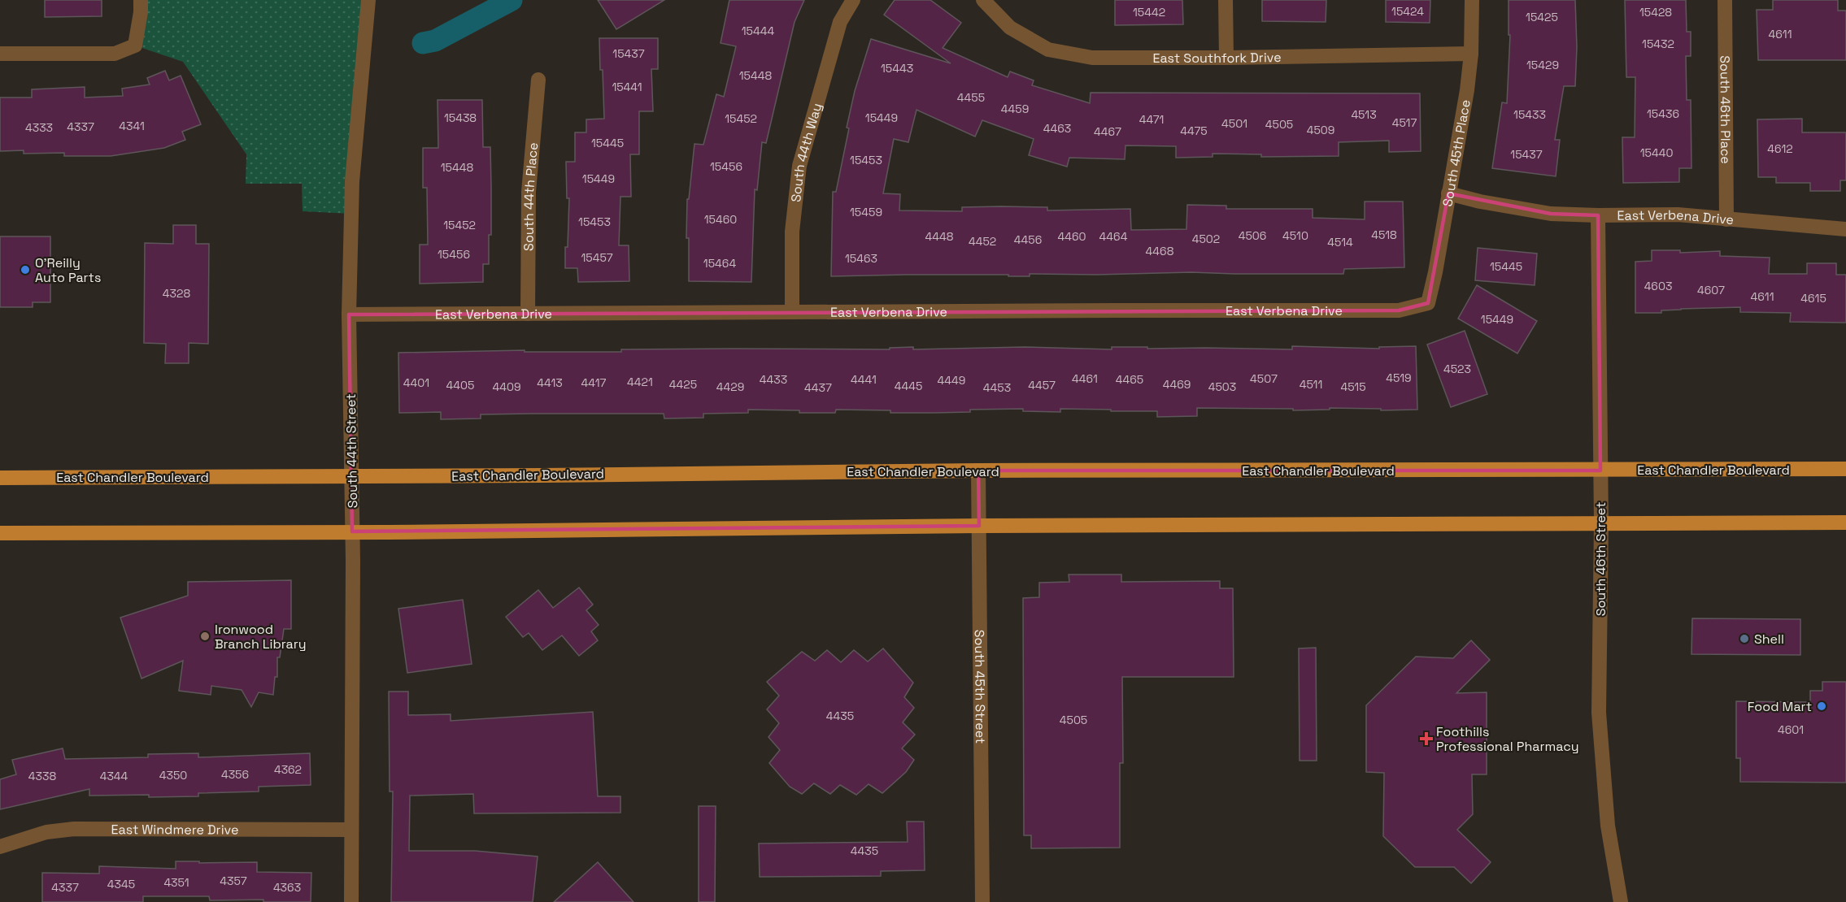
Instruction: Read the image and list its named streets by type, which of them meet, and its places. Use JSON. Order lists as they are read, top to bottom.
{
  "streets": {
    "main road": ["East Chandler Boulevard"],
    "street": [
      "East Southfork Drive",
      "South 46th Place",
      "South 44th Way",
      "South 45th Place",
      "South 44th Place",
      "East Verbena Drive",
      "South 44th Street",
      "South 46th Street",
      "South 45th Street",
      "East Windmere Drive"
    ]
  },
  "crossings": [
    ["East Southfork Drive", "South 45th Place"],
    ["South 46th Place", "East Verbena Drive"],
    ["South 44th Way", "East Verbena Drive"],
    ["South 45th Place", "East Verbena Drive"],
    ["South 44th Place", "East Verbena Drive"],
    ["East Verbena Drive", "South 44th Street"],
    ["East Verbena Drive", "South 46th Street"],
    ["South 44th Street", "East Chandler Boulevard"],
    ["South 44th Street", "East Windmere Drive"],
    ["East Chandler Boulevard", "South 46th Street"],
    ["East Chandler Boulevard", "South 45th Street"]
  ],
  "places": {
    "other": [
      "O'Reilly Auto Parts",
      "Ironwood Branch Library",
      "Shell",
      "Food Mart"
    ],
    "health": ["Foothills Professional Pharmacy"]
  },
  "house_numbers": [
    "15424",
    "15442",
    "15428",
    "15425",
    "15444",
    "4611",
    "15432",
    "15437",
    "15429",
    "15443",
    "15448",
    "15441",
    "4455",
    "4459",
    "15436",
    "4513",
    "15433",
    "15438",
    "15449",
    "15452",
    "4471",
    "4517",
    "4501",
    "4505",
    "4341",
    "4337",
    "4333",
    "4463",
    "4509",
    "4475",
    "4467",
    "15445",
    "4612",
    "15440",
    "15437",
    "15453",
    "15456",
    "15448",
    "15449",
    "15459",
    "15460",
    "15453",
    "15452",
    "4518",
    "4506",
    "4510",
    "4448",
    "4460",
    "4464",
    "4502",
    "4456",
    "4452",
    "4514",
    "4468",
    "15456",
    "15457",
    "15463",
    "15464",
    "15445",
    "4603",
    "4607",
    "4328",
    "4611",
    "4615",
    "15449",
    "4523",
    "4519",
    "4461",
    "4507",
    "4433",
    "4441",
    "4465",
    "4449",
    "4421",
    "4401",
    "4413",
    "4417",
    "4425",
    "4469",
    "4511",
    "4405",
    "4457",
    "4445",
    "4409",
    "4429",
    "4503",
    "4515",
    "4437",
    "4453",
    "4435",
    "4505",
    "4601",
    "4362",
    "4356",
    "4350",
    "4338",
    "4344",
    "4435",
    "4357",
    "4351",
    "4345",
    "4337",
    "4363"
  ]
}
